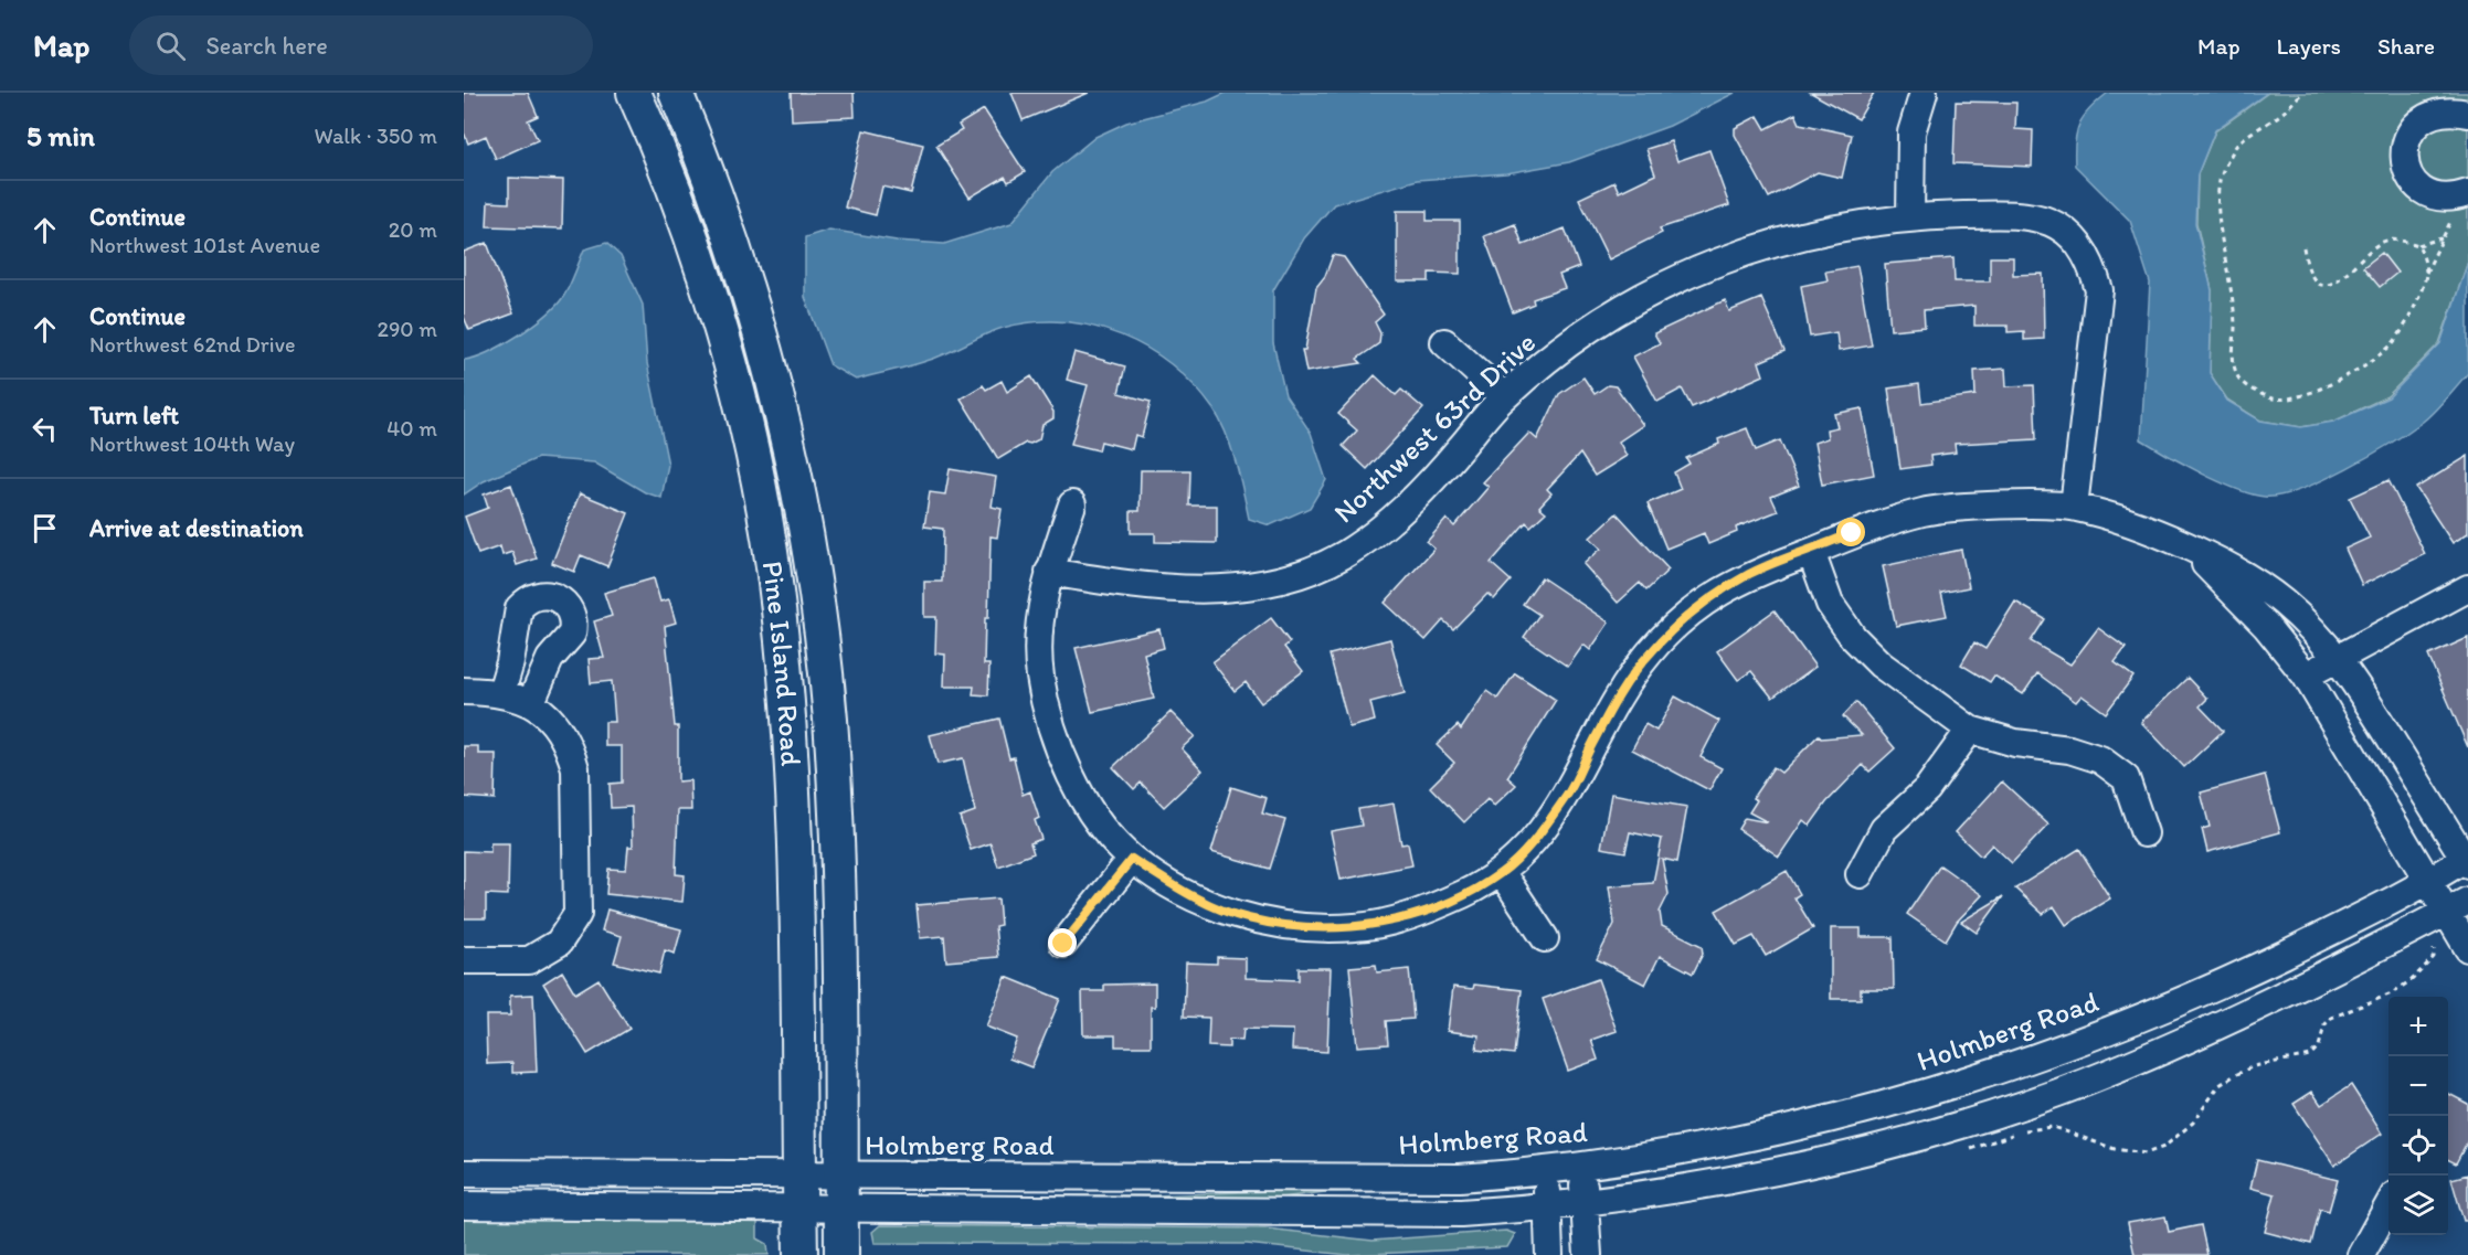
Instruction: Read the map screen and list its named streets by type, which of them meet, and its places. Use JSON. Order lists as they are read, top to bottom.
{
  "streets": {
    "main road": ["Pine Island Road"],
    "street": ["Northwest 63rd Drive", "Holmberg Road"]
  },
  "crossings": [
    ["Pine Island Road", "Holmberg Road"]
  ],
  "page": {
    "header": "Map",
    "search": "Search here",
    "nav": ["Map", "Layers", "Share"],
    "heading": ["5 min", "Walk · 350 m"],
    "list": [
      ["Continue", "Northwest 101st Avenue", "20 m"],
      ["Continue", "Northwest 62nd Drive", "290 m"],
      ["Turn left", "Northwest 104th Way", "40 m"],
      "Arrive at destination"
    ],
    "map_buttons": ["+", "−"]
  }
}
